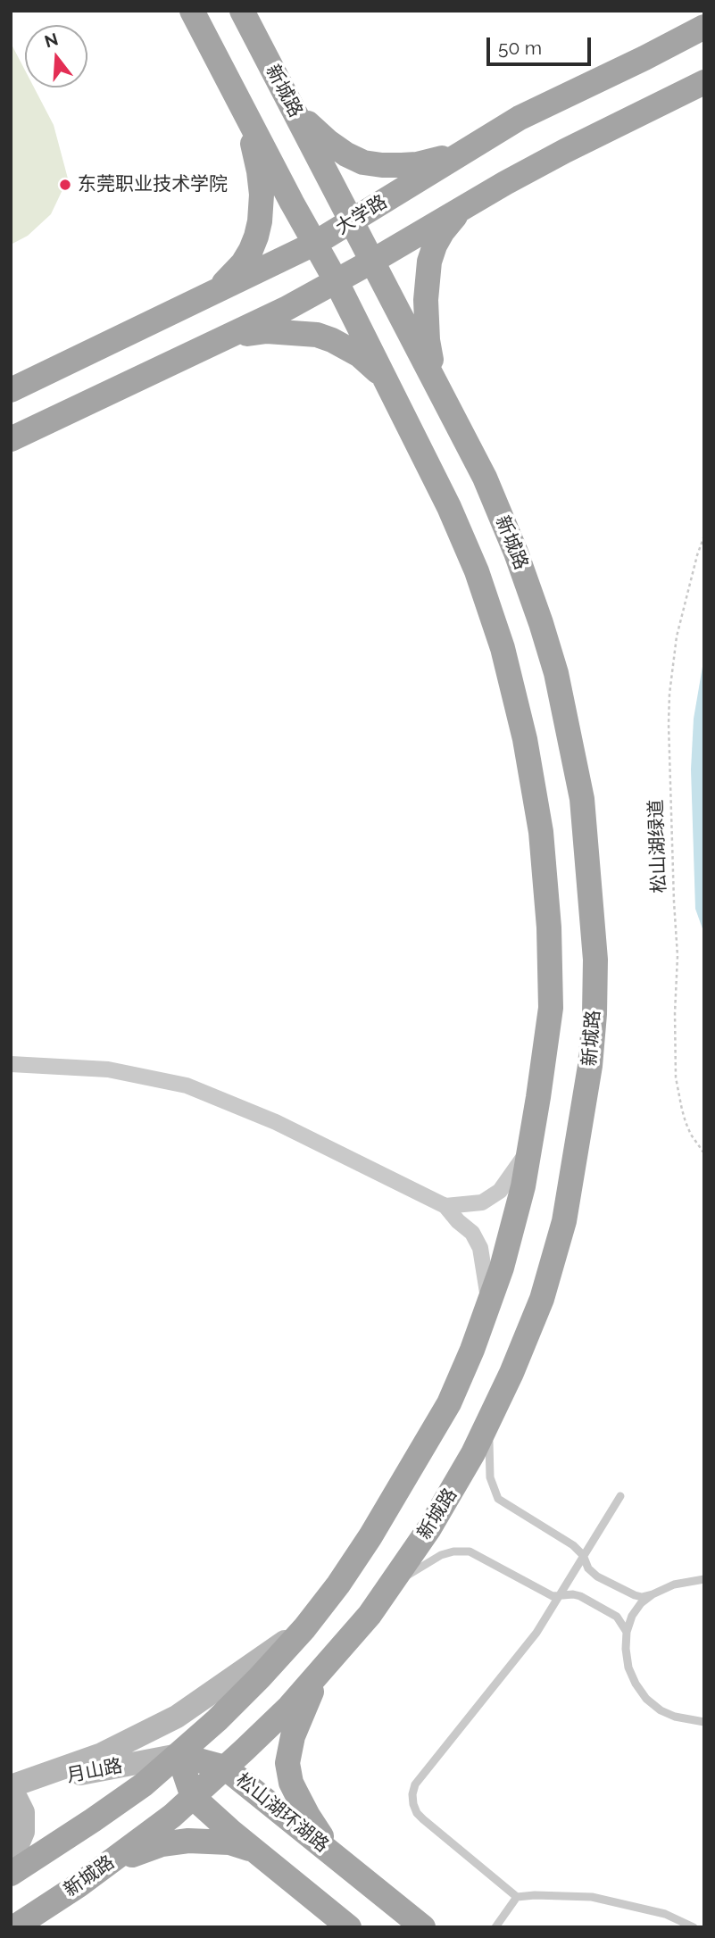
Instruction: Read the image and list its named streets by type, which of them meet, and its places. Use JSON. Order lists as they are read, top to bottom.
{
  "streets": {
    "main road": ["新城路", "大学路", "松山湖环湖路"],
    "street": ["月山路"],
    "path": ["松山湖绿道"]
  },
  "crossings": [
    ["新城路", "大学路"],
    ["新城路", "松山湖环湖路"],
    ["月山路", "松山湖环湖路"]
  ],
  "places": ["东莞职业技术学院"],
  "scale_bar": "50 m",
  "north": "top"
}
